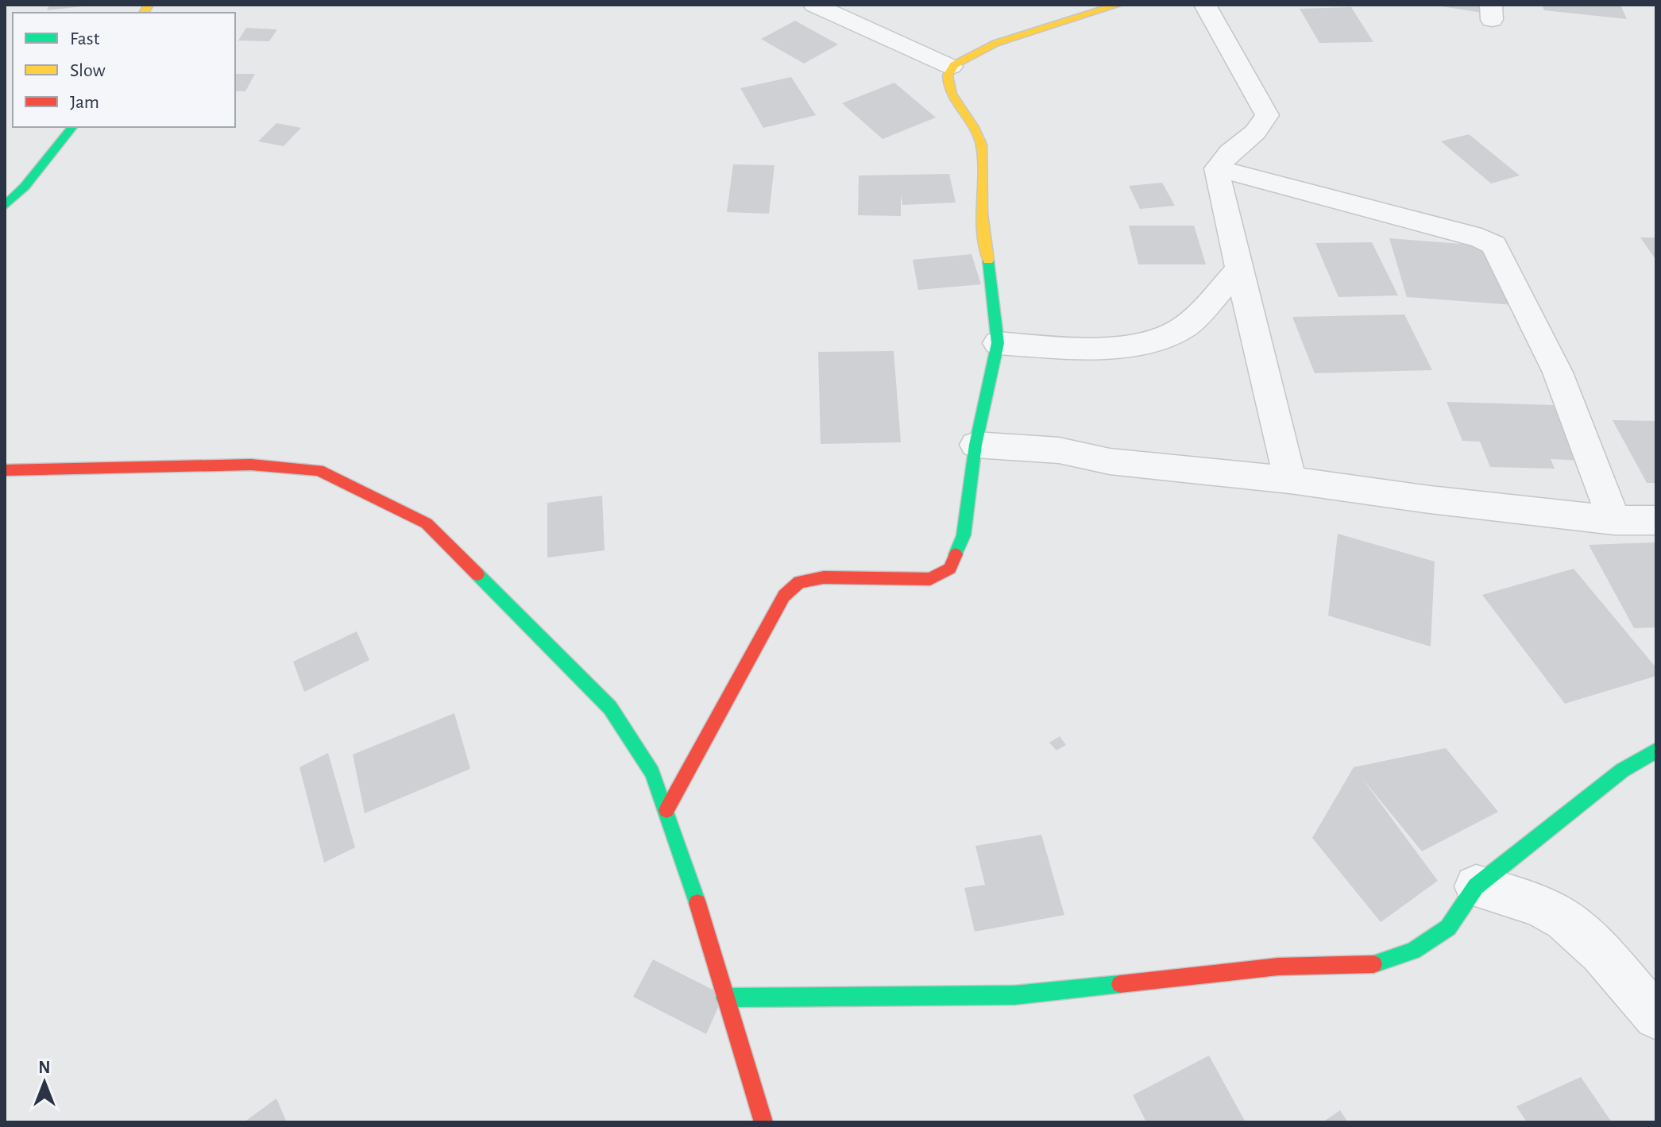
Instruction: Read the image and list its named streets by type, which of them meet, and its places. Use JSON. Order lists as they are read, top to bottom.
{
  "legend": ["Fast", "Slow", "Jam"],
  "north": "top"
}
